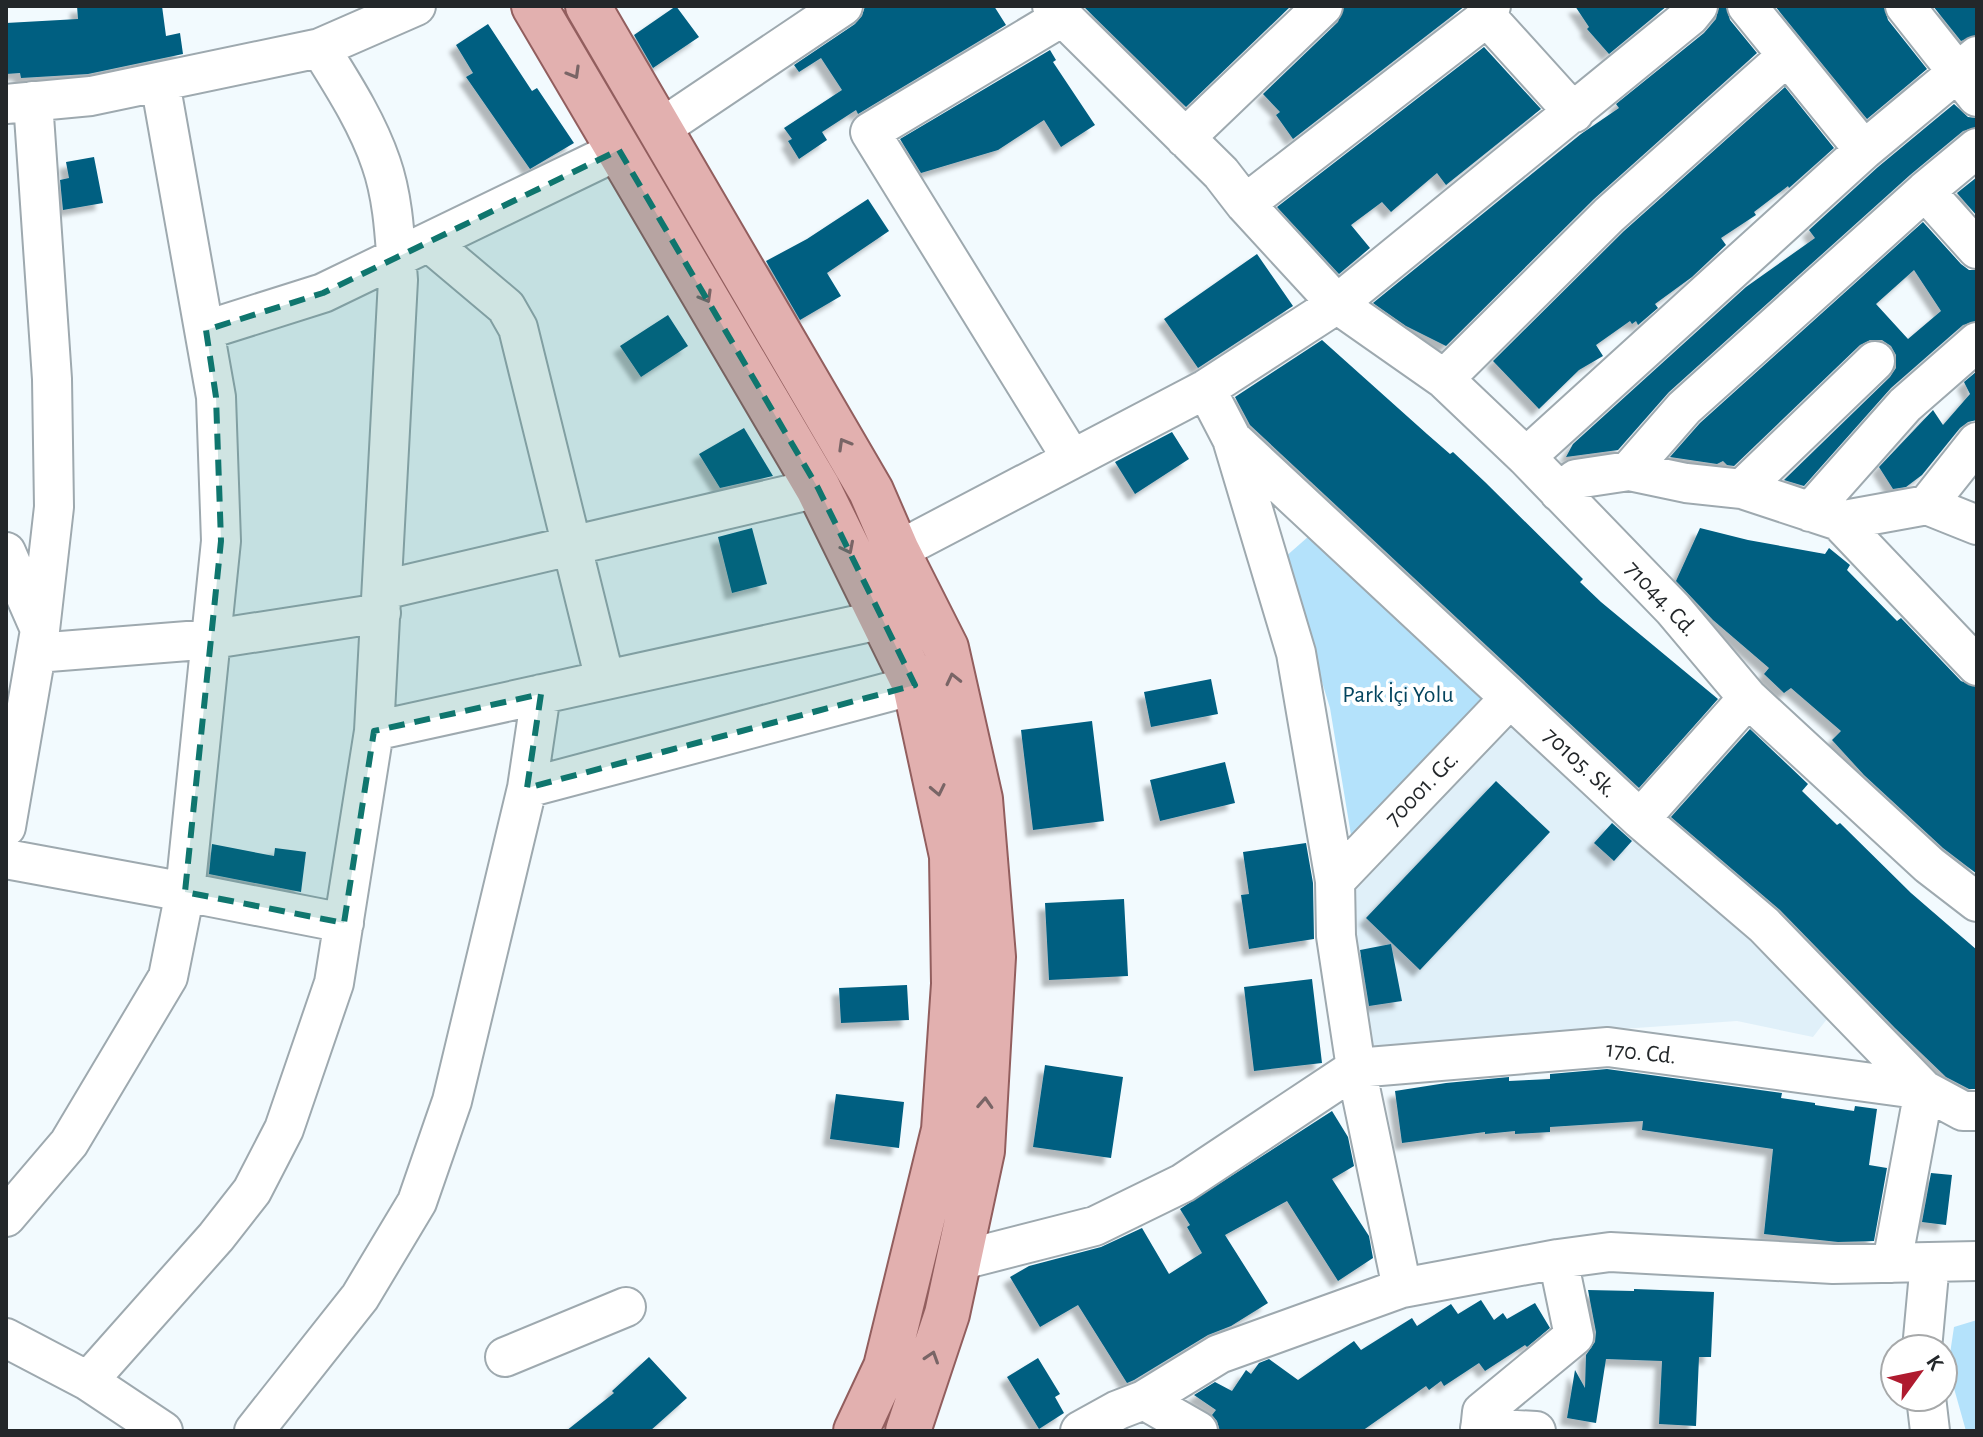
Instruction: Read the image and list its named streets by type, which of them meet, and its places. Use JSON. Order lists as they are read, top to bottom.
{
  "streets": {
    "street": [
      "71044. Cd.",
      "70105. Sk.",
      "70001. Gc.",
      "170. Cd."
    ]
  },
  "crossings": [
    ["70105. Sk.", "70001. Gc."],
    ["70105. Sk.", "170. Cd."]
  ],
  "parks": ["Park İçi Yolu"],
  "north": "top right"
}
